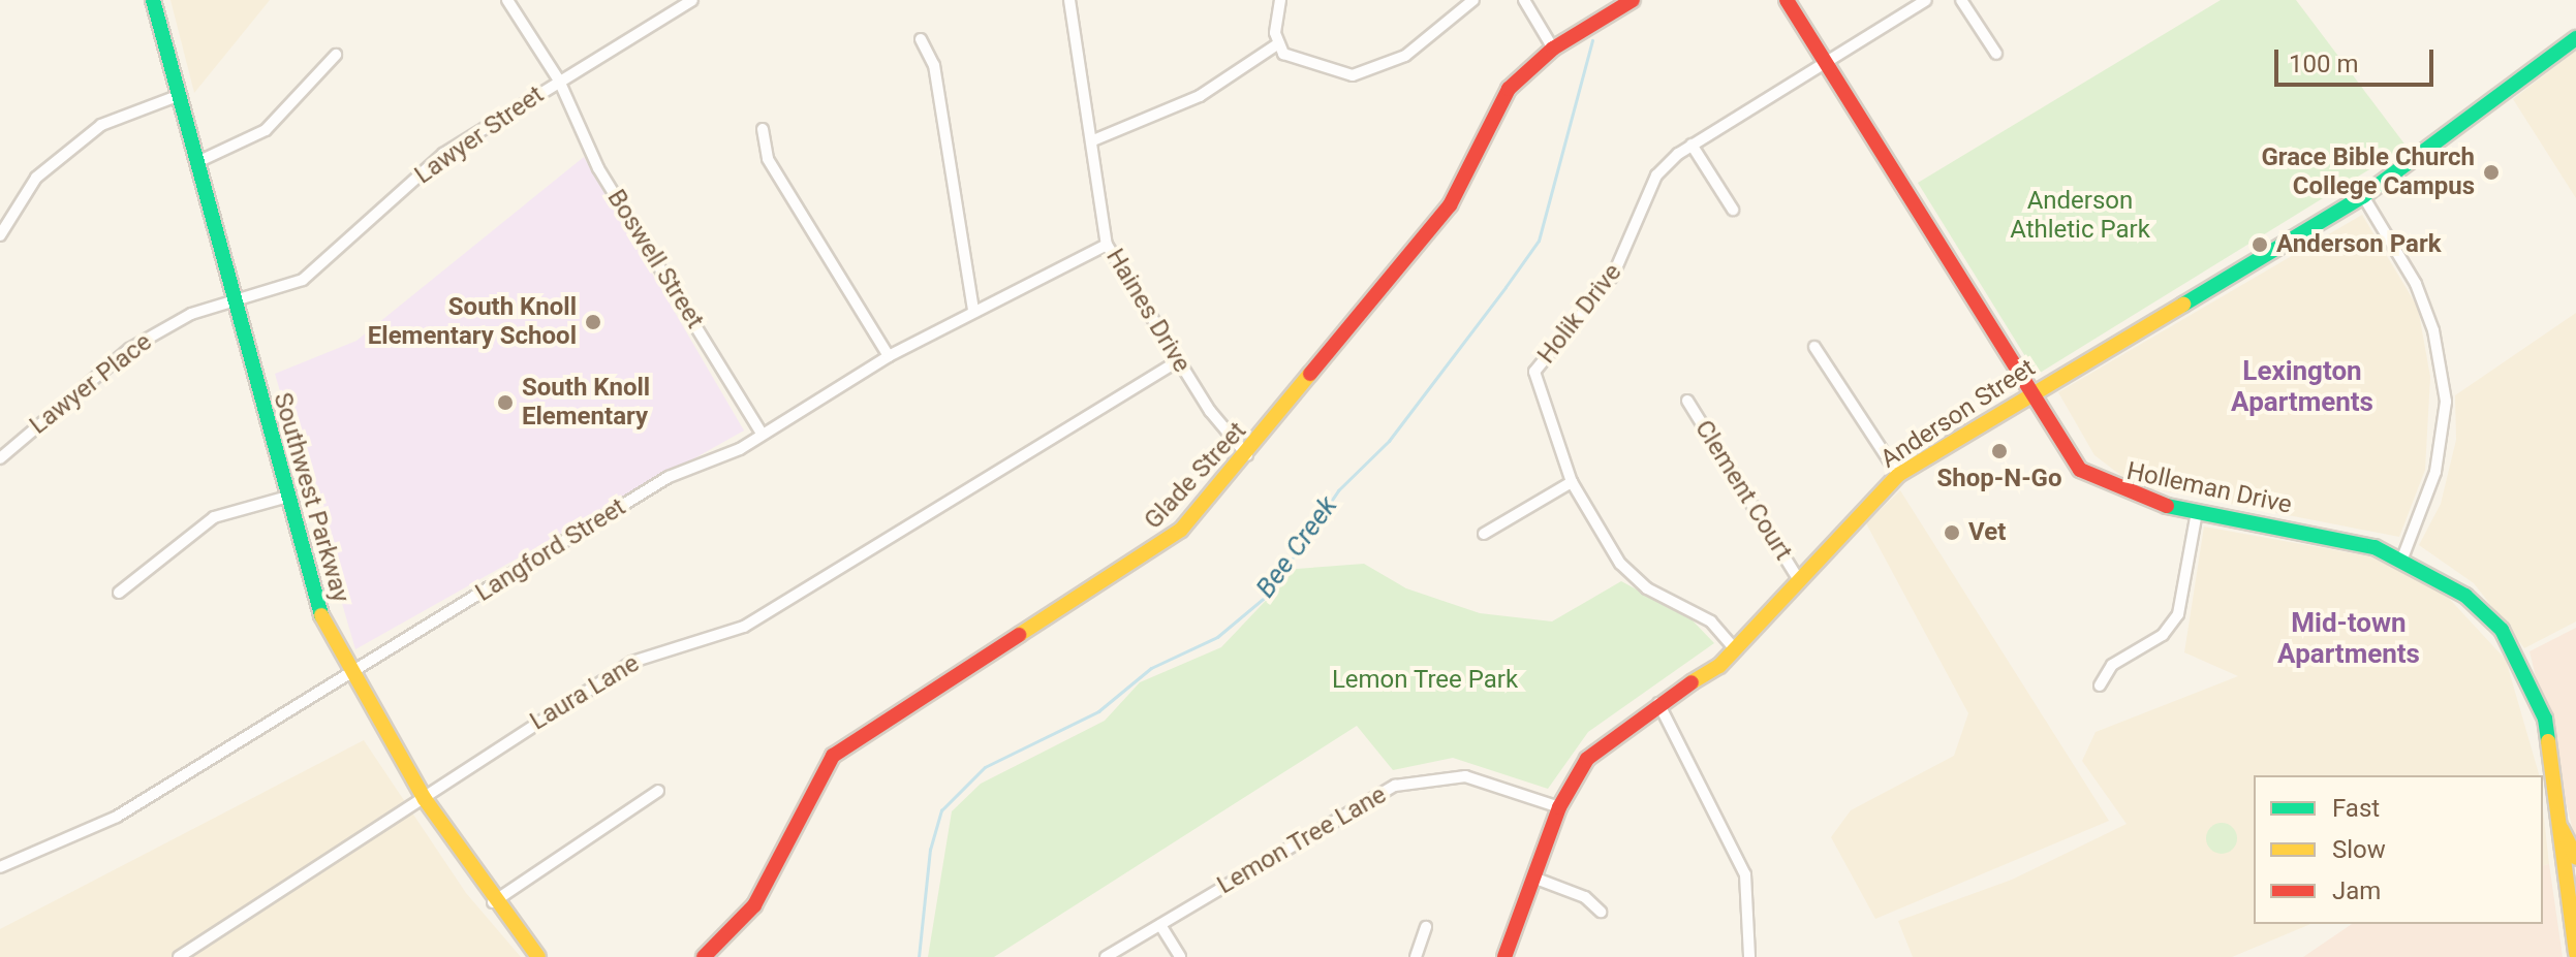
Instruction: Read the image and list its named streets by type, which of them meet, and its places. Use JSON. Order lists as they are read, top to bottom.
{
  "streets": {
    "street": [
      "Lawyer Street",
      "Boswell Street",
      "Haines Drive",
      "Holik Drive",
      "Lawyer Place",
      "Anderson Street",
      "Glade Street",
      "Holleman Drive",
      "Clement Court",
      "Southwest Parkway",
      "Langford Street",
      "Laura Lane",
      "Lemon Tree Lane"
    ]
  },
  "crossings": [
    ["Lawyer Street", "Boswell Street"],
    ["Lawyer Street", "Lawyer Place"],
    ["Lawyer Street", "Southwest Parkway"],
    ["Boswell Street", "Langford Street"],
    ["Haines Drive", "Glade Street"],
    ["Haines Drive", "Langford Street"],
    ["Haines Drive", "Laura Lane"],
    ["Holik Drive", "Anderson Street"],
    ["Holik Drive", "Holleman Drive"],
    ["Lawyer Place", "Southwest Parkway"],
    ["Anderson Street", "Holleman Drive"],
    ["Anderson Street", "Clement Court"],
    ["Anderson Street", "Lemon Tree Lane"],
    ["Southwest Parkway", "Langford Street"],
    ["Southwest Parkway", "Laura Lane"]
  ],
  "districts": ["Lexington Apartments", "Mid-town Apartments"],
  "water": ["Bee Creek"],
  "parks": ["Anderson Athletic Park", "Lemon Tree Park"],
  "places": [
    "Grace Bible Church College Campus",
    "Anderson Park",
    "South Knoll Elementary School",
    "South Knoll Elementary",
    "Shop-N-Go",
    "Vet"
  ],
  "legend": ["Fast", "Slow", "Jam"],
  "scale_bar": "100 m"
}
